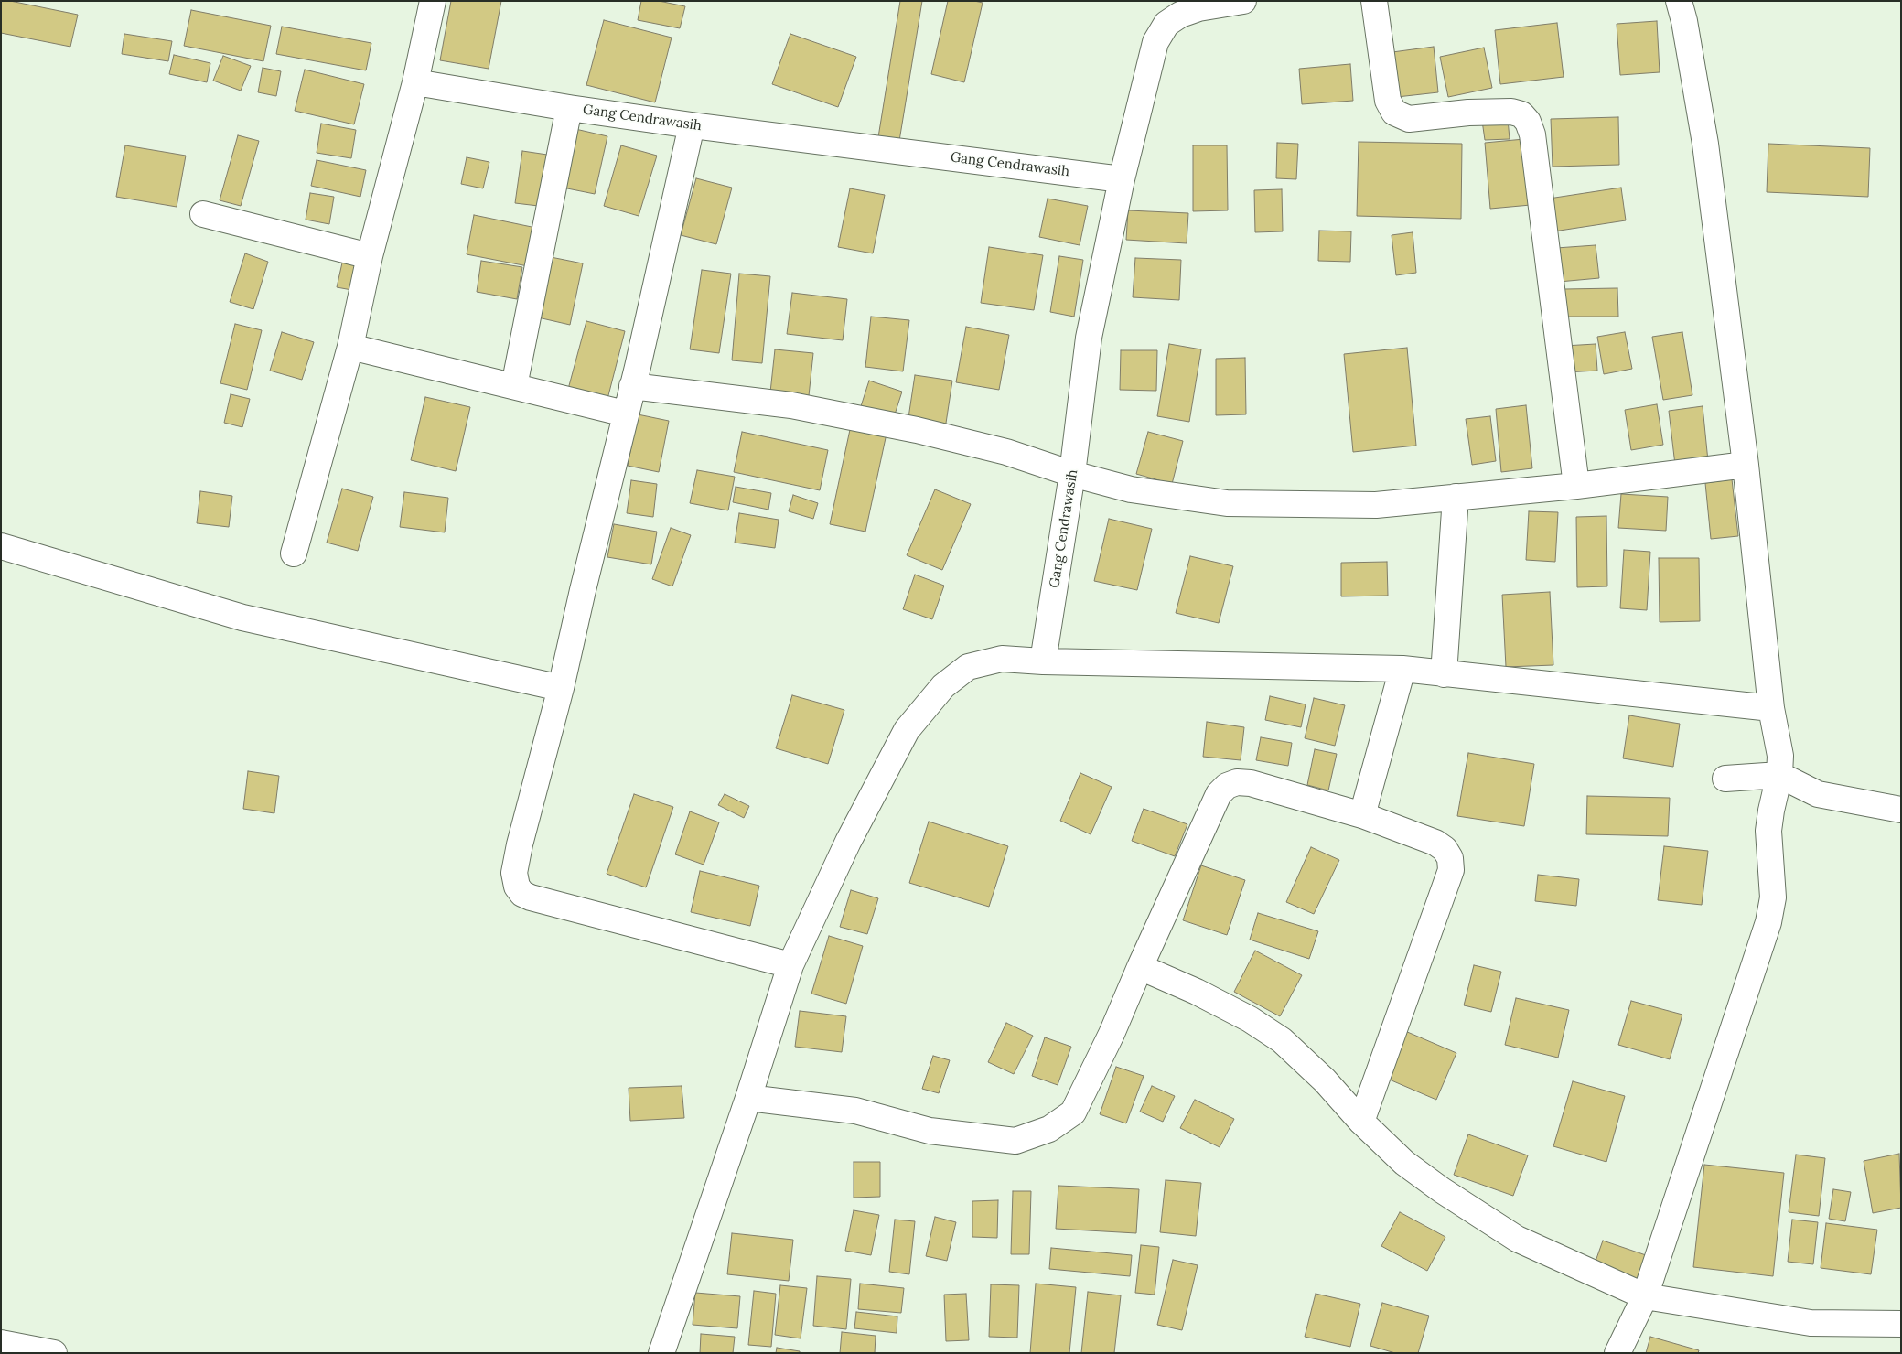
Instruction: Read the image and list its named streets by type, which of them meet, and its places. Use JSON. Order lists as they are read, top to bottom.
{
  "streets": {
    "street": ["Gang Cendrawasih"]
  }
}
